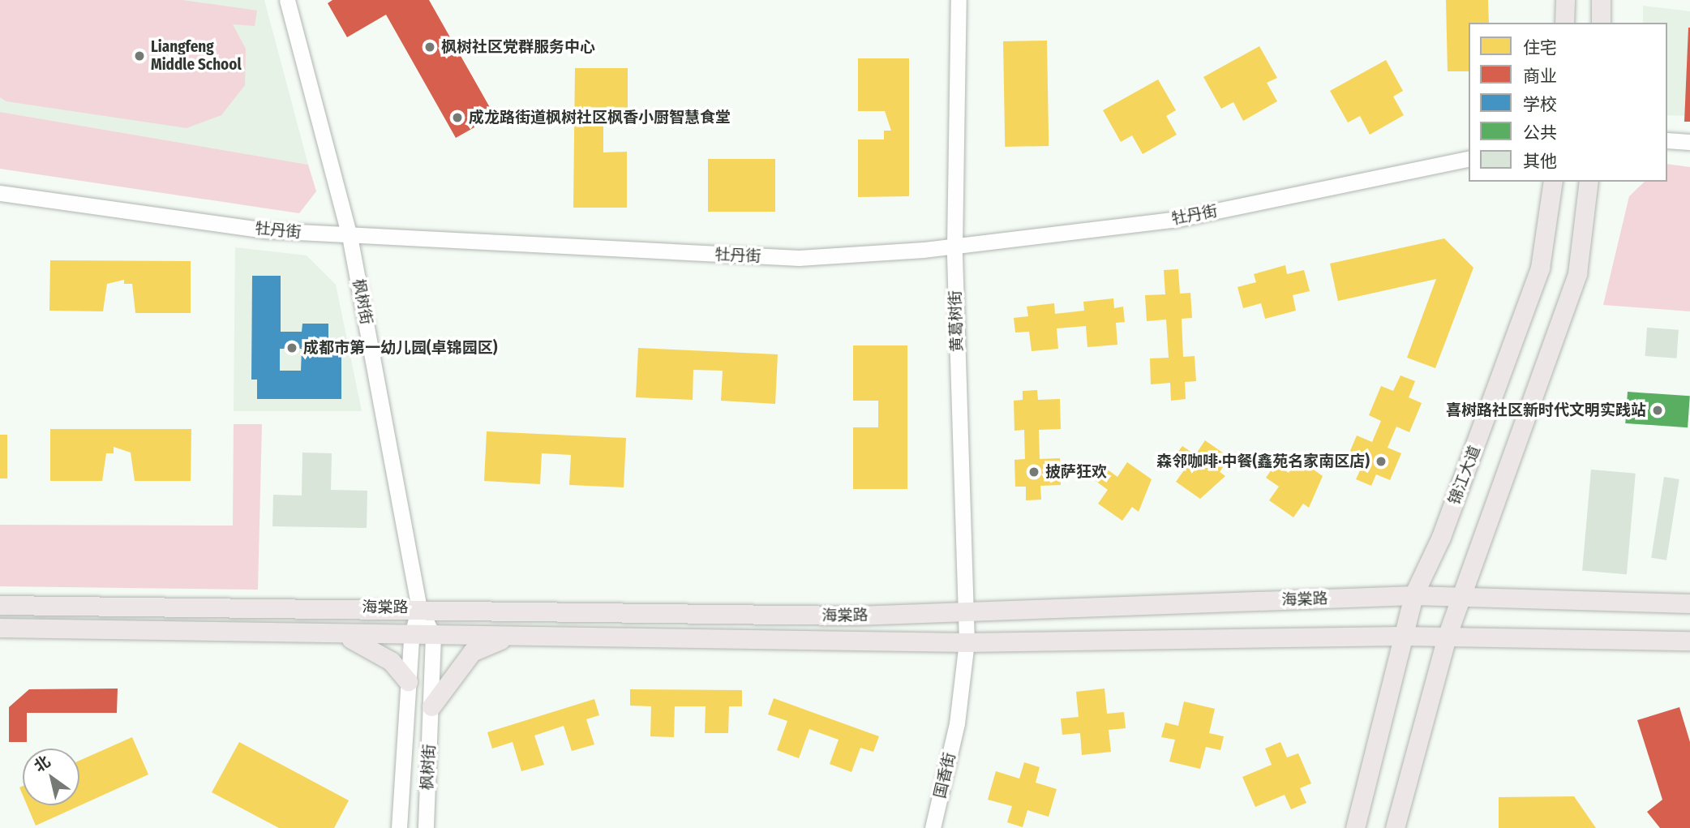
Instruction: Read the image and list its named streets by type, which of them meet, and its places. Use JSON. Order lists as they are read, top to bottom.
{
  "streets": {
    "main road": ["锦江大道", "海棠路"],
    "street": [
      "牡丹街",
      "枫树街",
      "黄葛树街",
      "国香街"
    ]
  },
  "crossings": [
    ["牡丹街", "枫树街"],
    ["牡丹街", "黄葛树街"],
    ["枫树街", "海棠路"],
    ["黄葛树街", "海棠路"],
    ["黄葛树街", "国香街"],
    ["锦江大道", "海棠路"],
    ["海棠路", "国香街"]
  ],
  "places": [
    "枫树社区党群服务中心",
    "Liangfeng Middle School",
    "成龙路街道枫树社区枫香小厨智慧食堂",
    "成都市第一幼儿园(卓锦园区)",
    "喜树路社区新时代文明实践站",
    "森邻咖啡·中餐(鑫苑名家南区店)",
    "披萨狂欢"
  ],
  "legend": [
    "住宅",
    "商业",
    "学校",
    "公共",
    "其他"
  ],
  "north": "top left"
}
